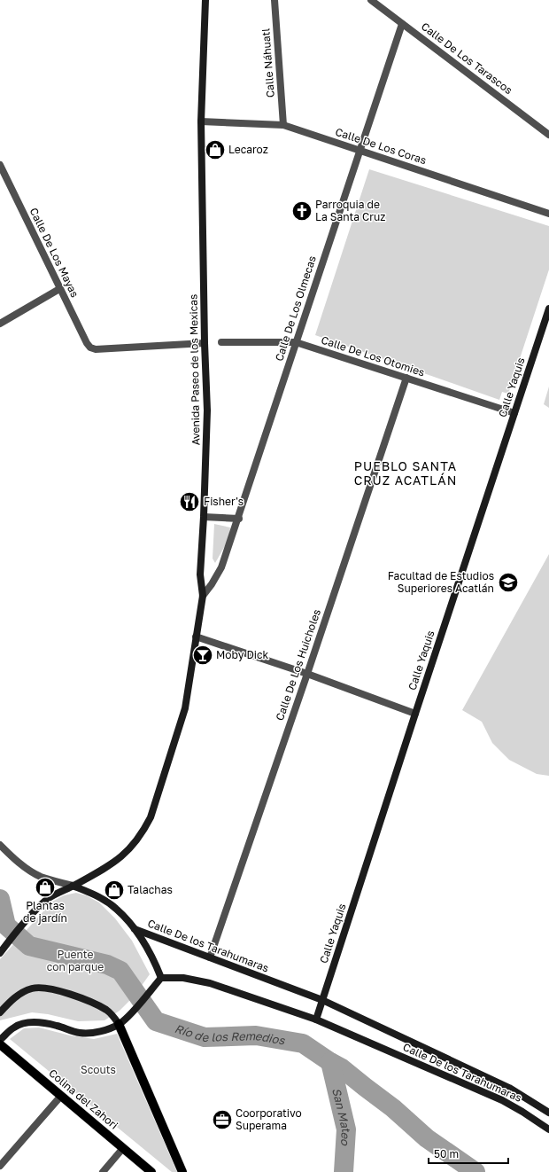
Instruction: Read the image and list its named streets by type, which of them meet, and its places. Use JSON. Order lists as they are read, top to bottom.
{
  "streets": {
    "main road": [
      "Avenida Paseo de los Mexicas",
      "Calle Yaquis",
      "Calle De los Tarahumaras",
      "Colina del Zahori"
    ],
    "street": [
      "Calle De Los Tarascos",
      "Calle Náhuatl",
      "Calle De Los Coras",
      "Calle De Los Mayas",
      "Calle De Los Olmecas",
      "Calle De Los Otomies",
      "Calle De Los Huicholes"
    ]
  },
  "crossings": [
    ["Calle De Los Tarascos", "Calle De Los Olmecas"],
    ["Calle Náhuatl", "Calle De Los Coras"],
    ["Calle De Los Coras", "Calle De Los Olmecas"],
    ["Calle De Los Coras", "Avenida Paseo de los Mexicas"],
    ["Calle De Los Mayas", "Avenida Paseo de los Mexicas"],
    ["Calle De Los Olmecas", "Calle De Los Otomies"],
    ["Calle De Los Olmecas", "Avenida Paseo de los Mexicas"],
    ["Calle De Los Otomies", "Calle Yaquis"],
    ["Calle De Los Otomies", "Calle De Los Huicholes"],
    ["Calle Yaquis", "Calle De los Tarahumaras"],
    ["Calle De Los Huicholes", "Calle De los Tarahumaras"]
  ],
  "districts": ["PUEBLO SANTA CRUZ ACATLÁN"],
  "water": ["Río de los Remedios", "San Mateo"],
  "parks": ["Puente con parque", "Scouts"],
  "places": {
    "shop": ["Lecaroz", "Plantas de jardín", "Talachas"],
    "church": ["Parroquia de La Santa Cruz"],
    "restaurant": ["Fisher's"],
    "school or university": ["Facultad de Estudios Superiores Acatlán"],
    "bar": ["Moby Dick"],
    "office": ["Coorporativo Superama"]
  },
  "scale_bar": "50 m"
}
